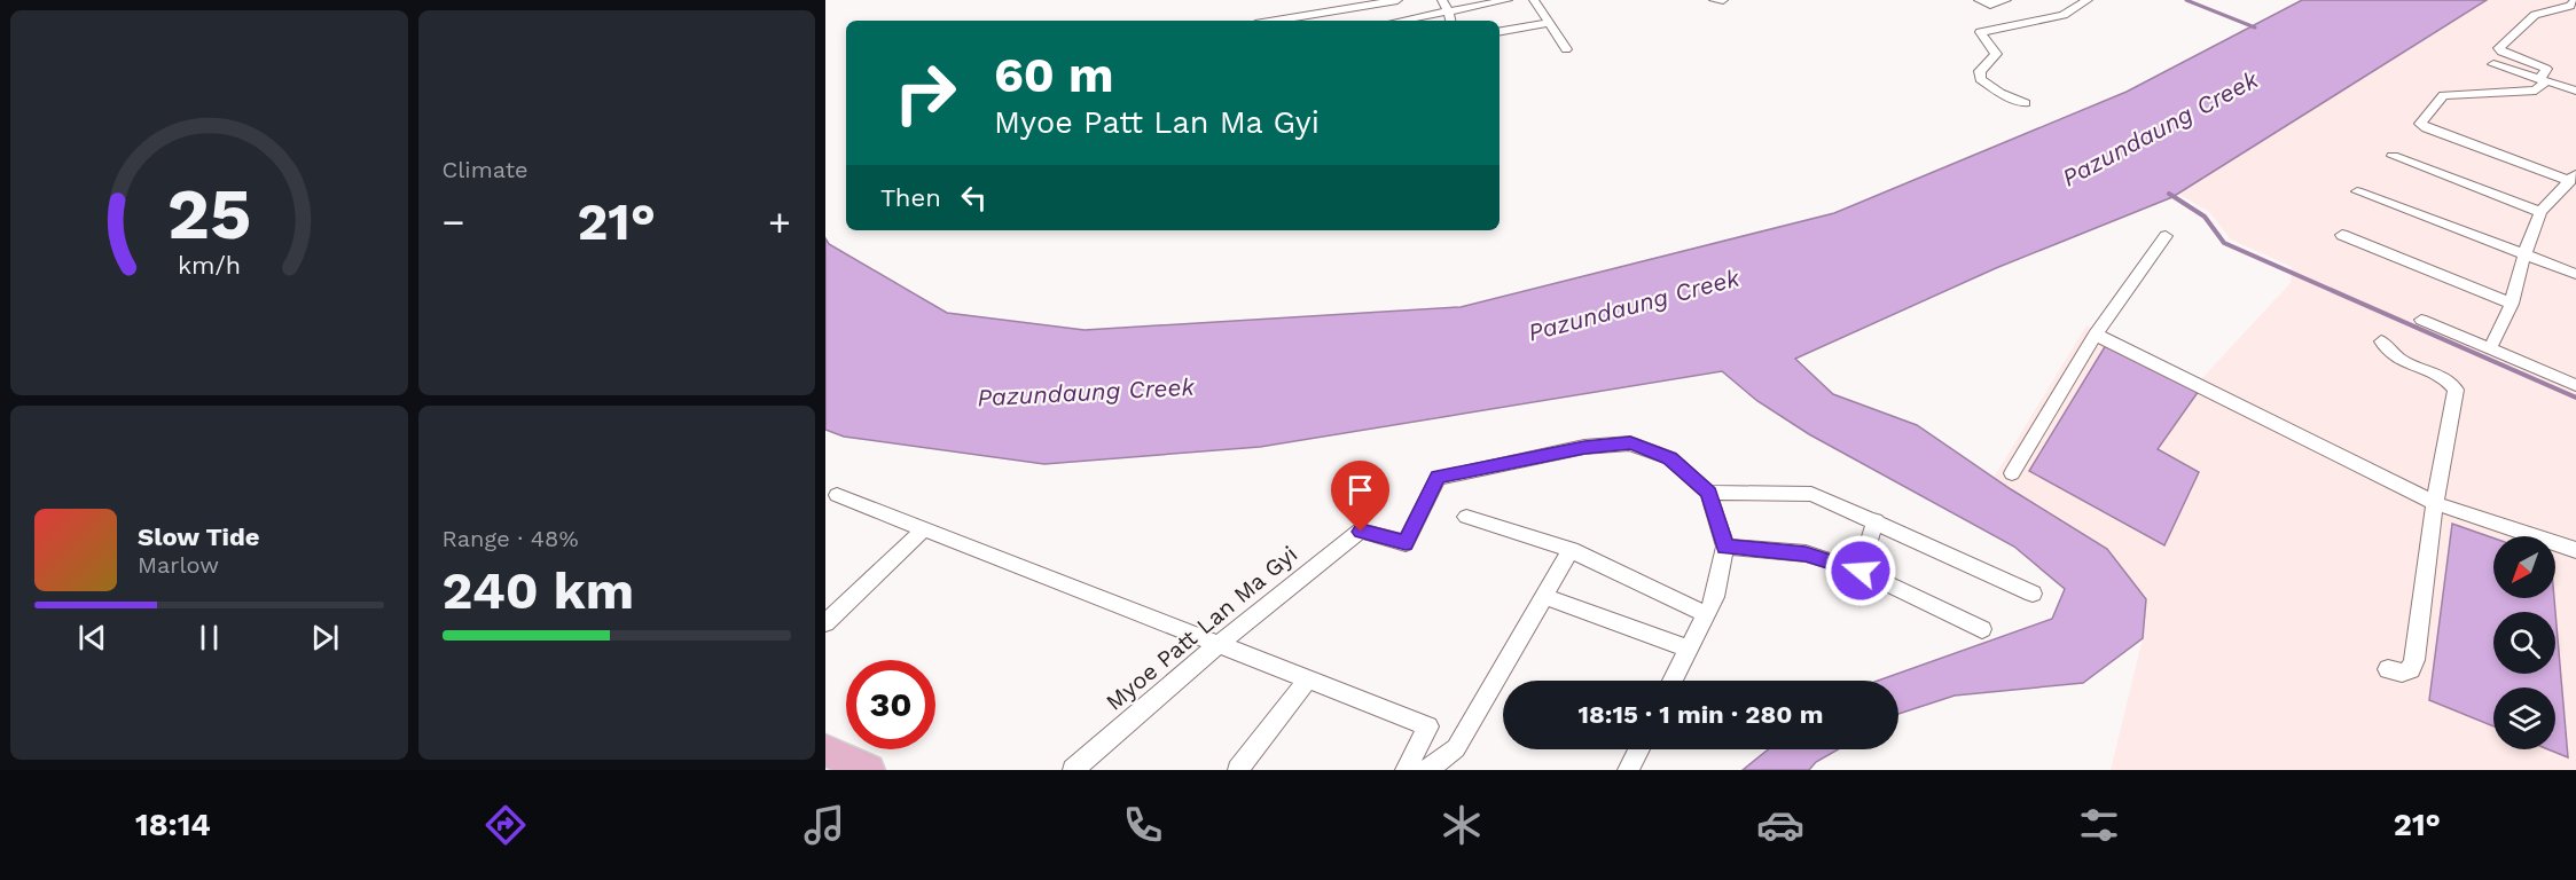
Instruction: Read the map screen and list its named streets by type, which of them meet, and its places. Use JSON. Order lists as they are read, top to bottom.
{
  "streets": {
    "street": ["Myoe Patt Lan Ma Gyi"]
  },
  "water": ["Pazundaung Creek"],
  "north": "bottom left",
  "page": {
    "tile": [
      "Climate",
      ["Range · 48%", "240 km"]
    ],
    "turn": ["60 m", "Myoe Patt Lan Ma Gyi"],
    "then": "Then",
    "heat": ["−", "21°", "+"],
    "song": ["Slow Tide", "Marlow"],
    "limit": "30",
    "trip": "18:15 · 1 min · 280 m",
    "tabs": ["18:14", "21°"],
    "gauge": ["25", "km/h"]
  }
}
